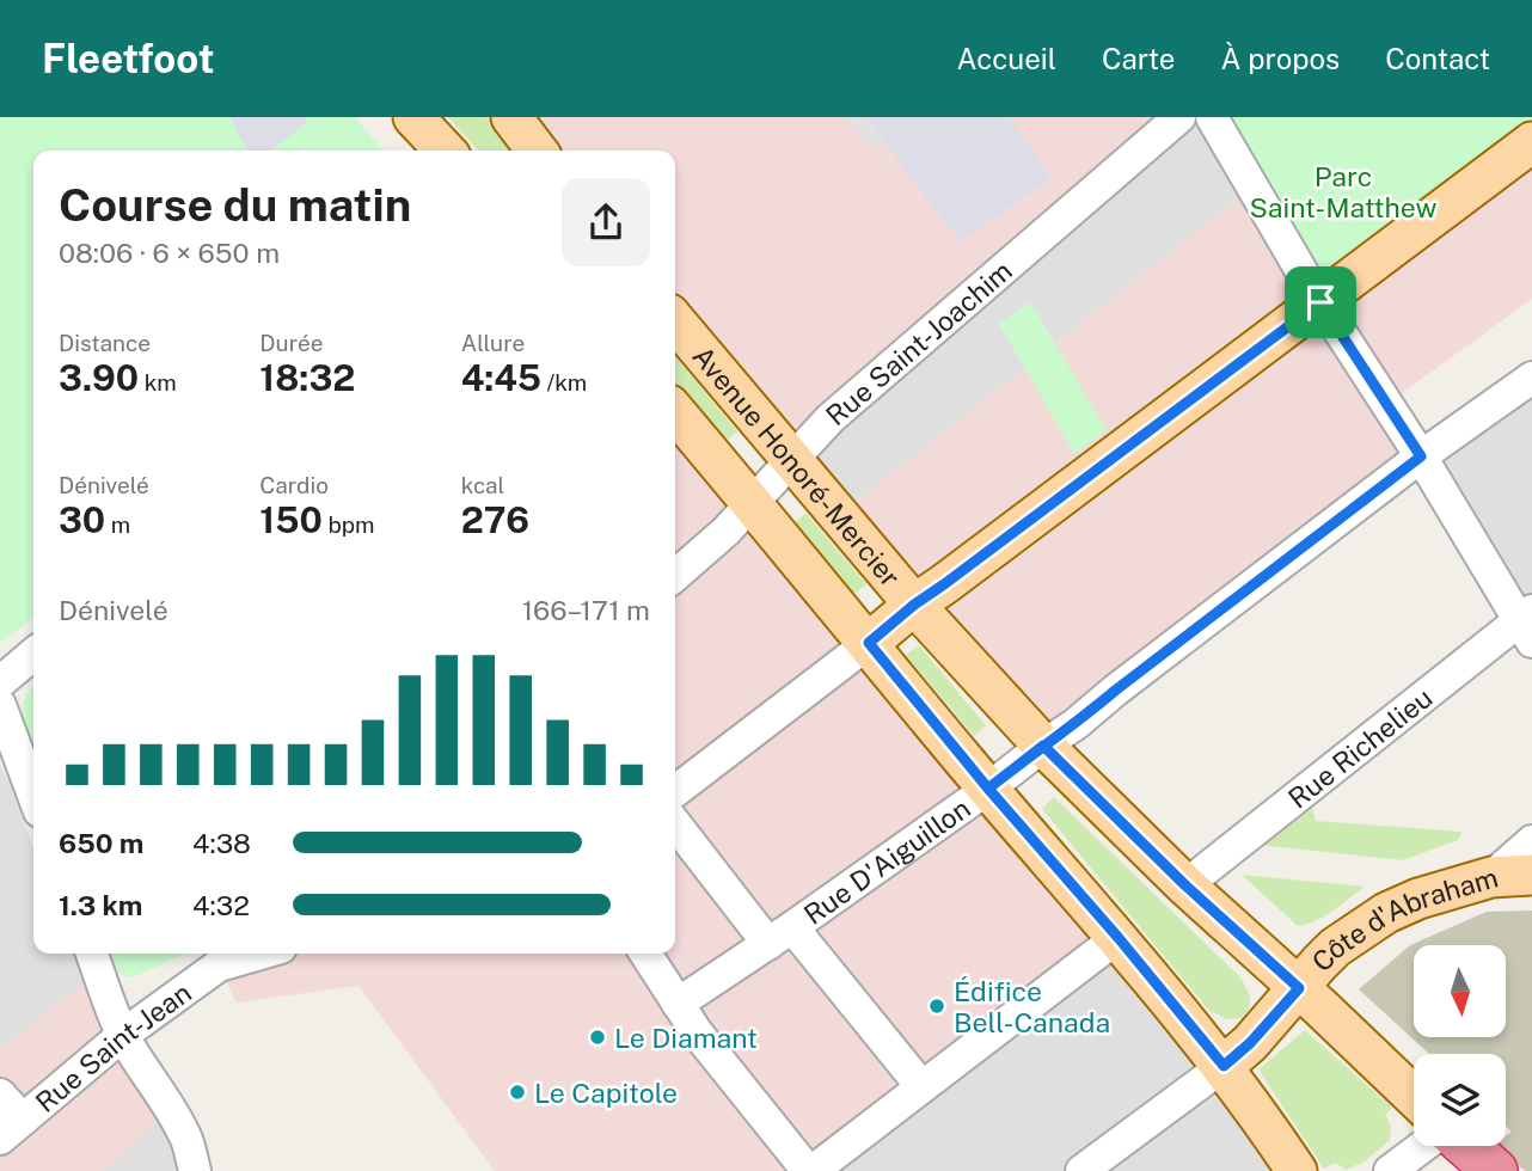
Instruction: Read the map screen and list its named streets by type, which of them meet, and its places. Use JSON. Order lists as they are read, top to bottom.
{
  "streets": {
    "main road": ["Avenue Honoré-Mercier", "Côte d'Abraham"],
    "street": [
      "Rue Saint-Joachim",
      "Rue Richelieu",
      "Rue D'Aiguillon",
      "Rue Saint-Jean"
    ]
  },
  "crossings": [
    ["Rue Saint-Joachim", "Avenue Honoré-Mercier"],
    ["Avenue Honoré-Mercier", "Rue Richelieu"],
    ["Avenue Honoré-Mercier", "Rue D'Aiguillon"],
    ["Avenue Honoré-Mercier", "Côte d'Abraham"]
  ],
  "parks": ["Parc Saint-Matthew"],
  "places": ["Édifice Bell-Canada", "Le Diamant", "Le Capitole"],
  "north": "bottom",
  "page": {
    "header": "Fleetfoot",
    "nav": [
      "Accueil",
      "Carte",
      "À propos",
      "Contact"
    ],
    "heading": ["Course du matin", "08:06 · 6 × 650 m"],
    "stats": [
      ["Distance", "3.90 km"],
      ["Durée", "18:32"],
      ["Allure", "4:45 /km"],
      ["Dénivelé", "30 m"],
      ["Cardio", "150 bpm"],
      ["kcal", "276"]
    ],
    "chart": ["Dénivelé", "166–171 m"],
    "list": [
      {
        "name": "650 m",
        "note": "4:38"
      },
      {
        "name": "1.3 km",
        "note": "4:32"
      }
    ]
  }
}
